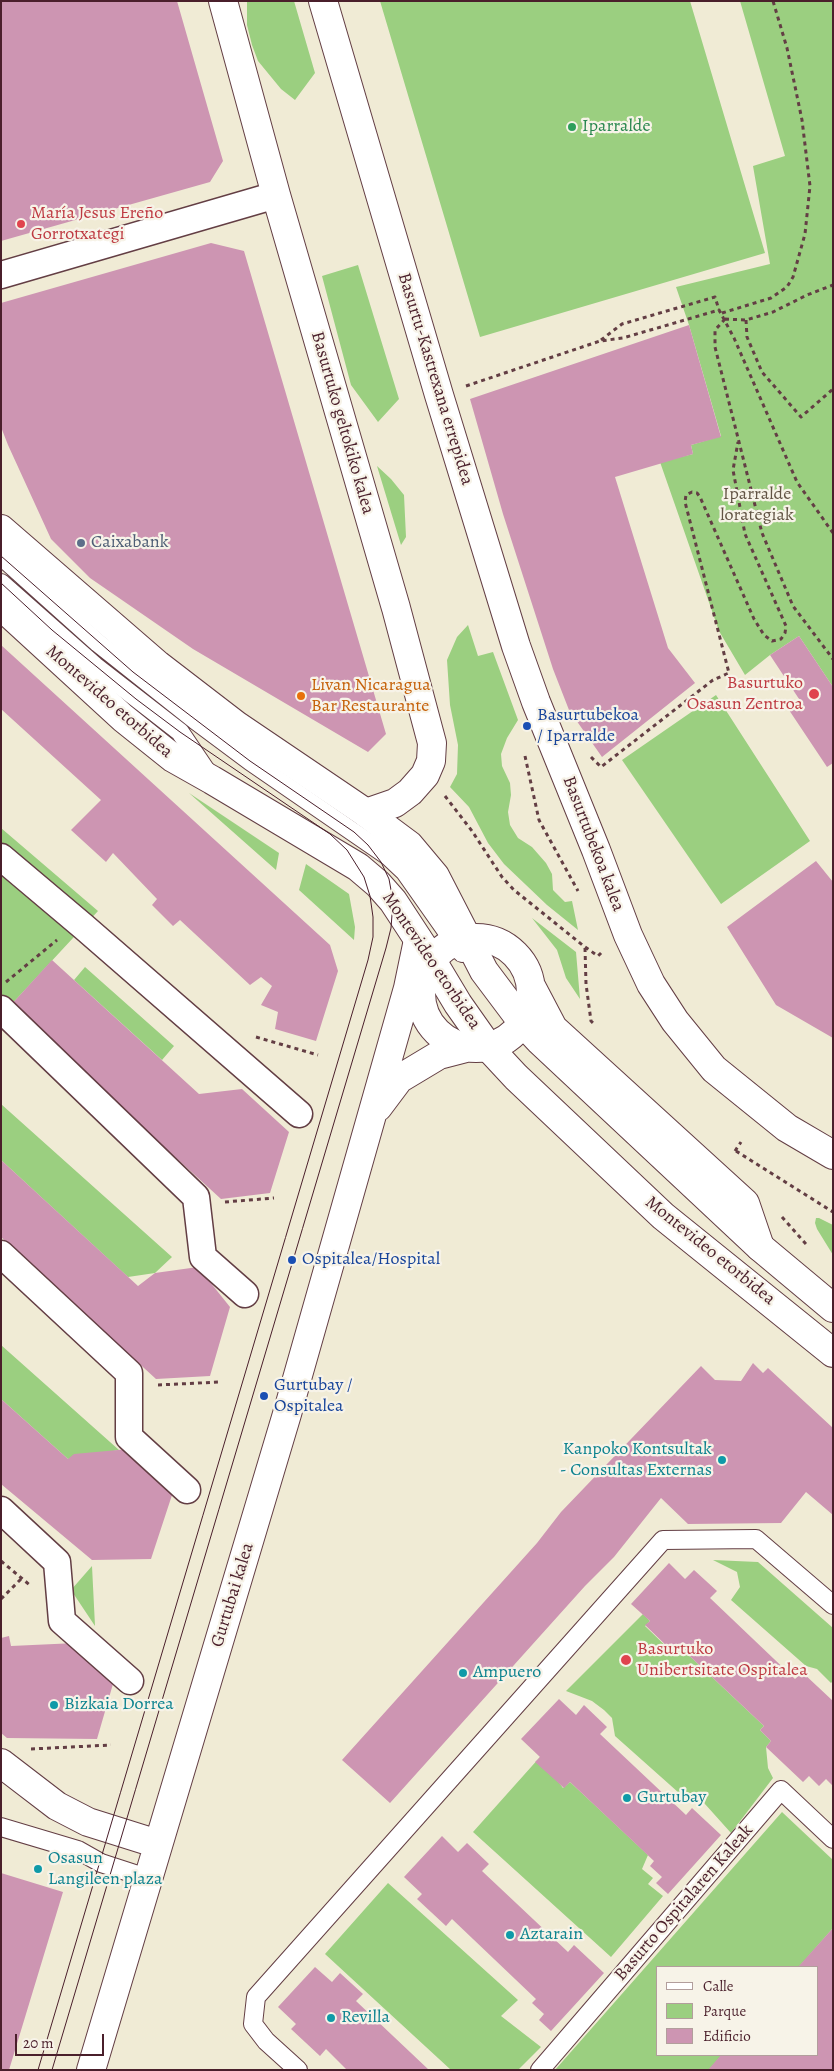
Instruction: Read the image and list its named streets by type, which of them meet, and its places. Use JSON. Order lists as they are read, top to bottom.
{
  "streets": {
    "street": [
      "Basurtu-Kastrexana errepidea",
      "Basurtuko geltokiko kalea",
      "Montevideo etorbidea",
      "Basurtubekoa kalea",
      "Gurtubai kalea"
    ],
    "lane": ["Basurto Ospitalaren Kaleak"]
  },
  "crossings": [
    ["Basurtu-Kastrexana errepidea", "Basurtubekoa kalea"],
    ["Basurtuko geltokiko kalea", "Montevideo etorbidea"],
    ["Montevideo etorbidea", "Gurtubai kalea"]
  ],
  "parks": ["Iparralde lorategiak"],
  "places": [
    "Iparralde",
    "María Jesus Ereño Gorrotxategi",
    "Caixabank",
    "Basurtuko Osasun Zentroa",
    "Livan Nicaragua Bar Restaurante",
    "Basurtubekoa / Iparralde",
    "Ospitalea/Hospital",
    "Gurtubay / Ospitalea",
    "Kanpoko Kontsultak - Consultas Externas",
    "Basurtuko Unibertsitate Ospitalea",
    "Ampuero",
    "Bizkaia Dorrea",
    "Gurtubay",
    "Osasun Langileen plaza",
    "Aztarain",
    "Revilla"
  ],
  "legend": ["Calle", "Parque", "Edificio"],
  "scale_bar": "20 m"
}
